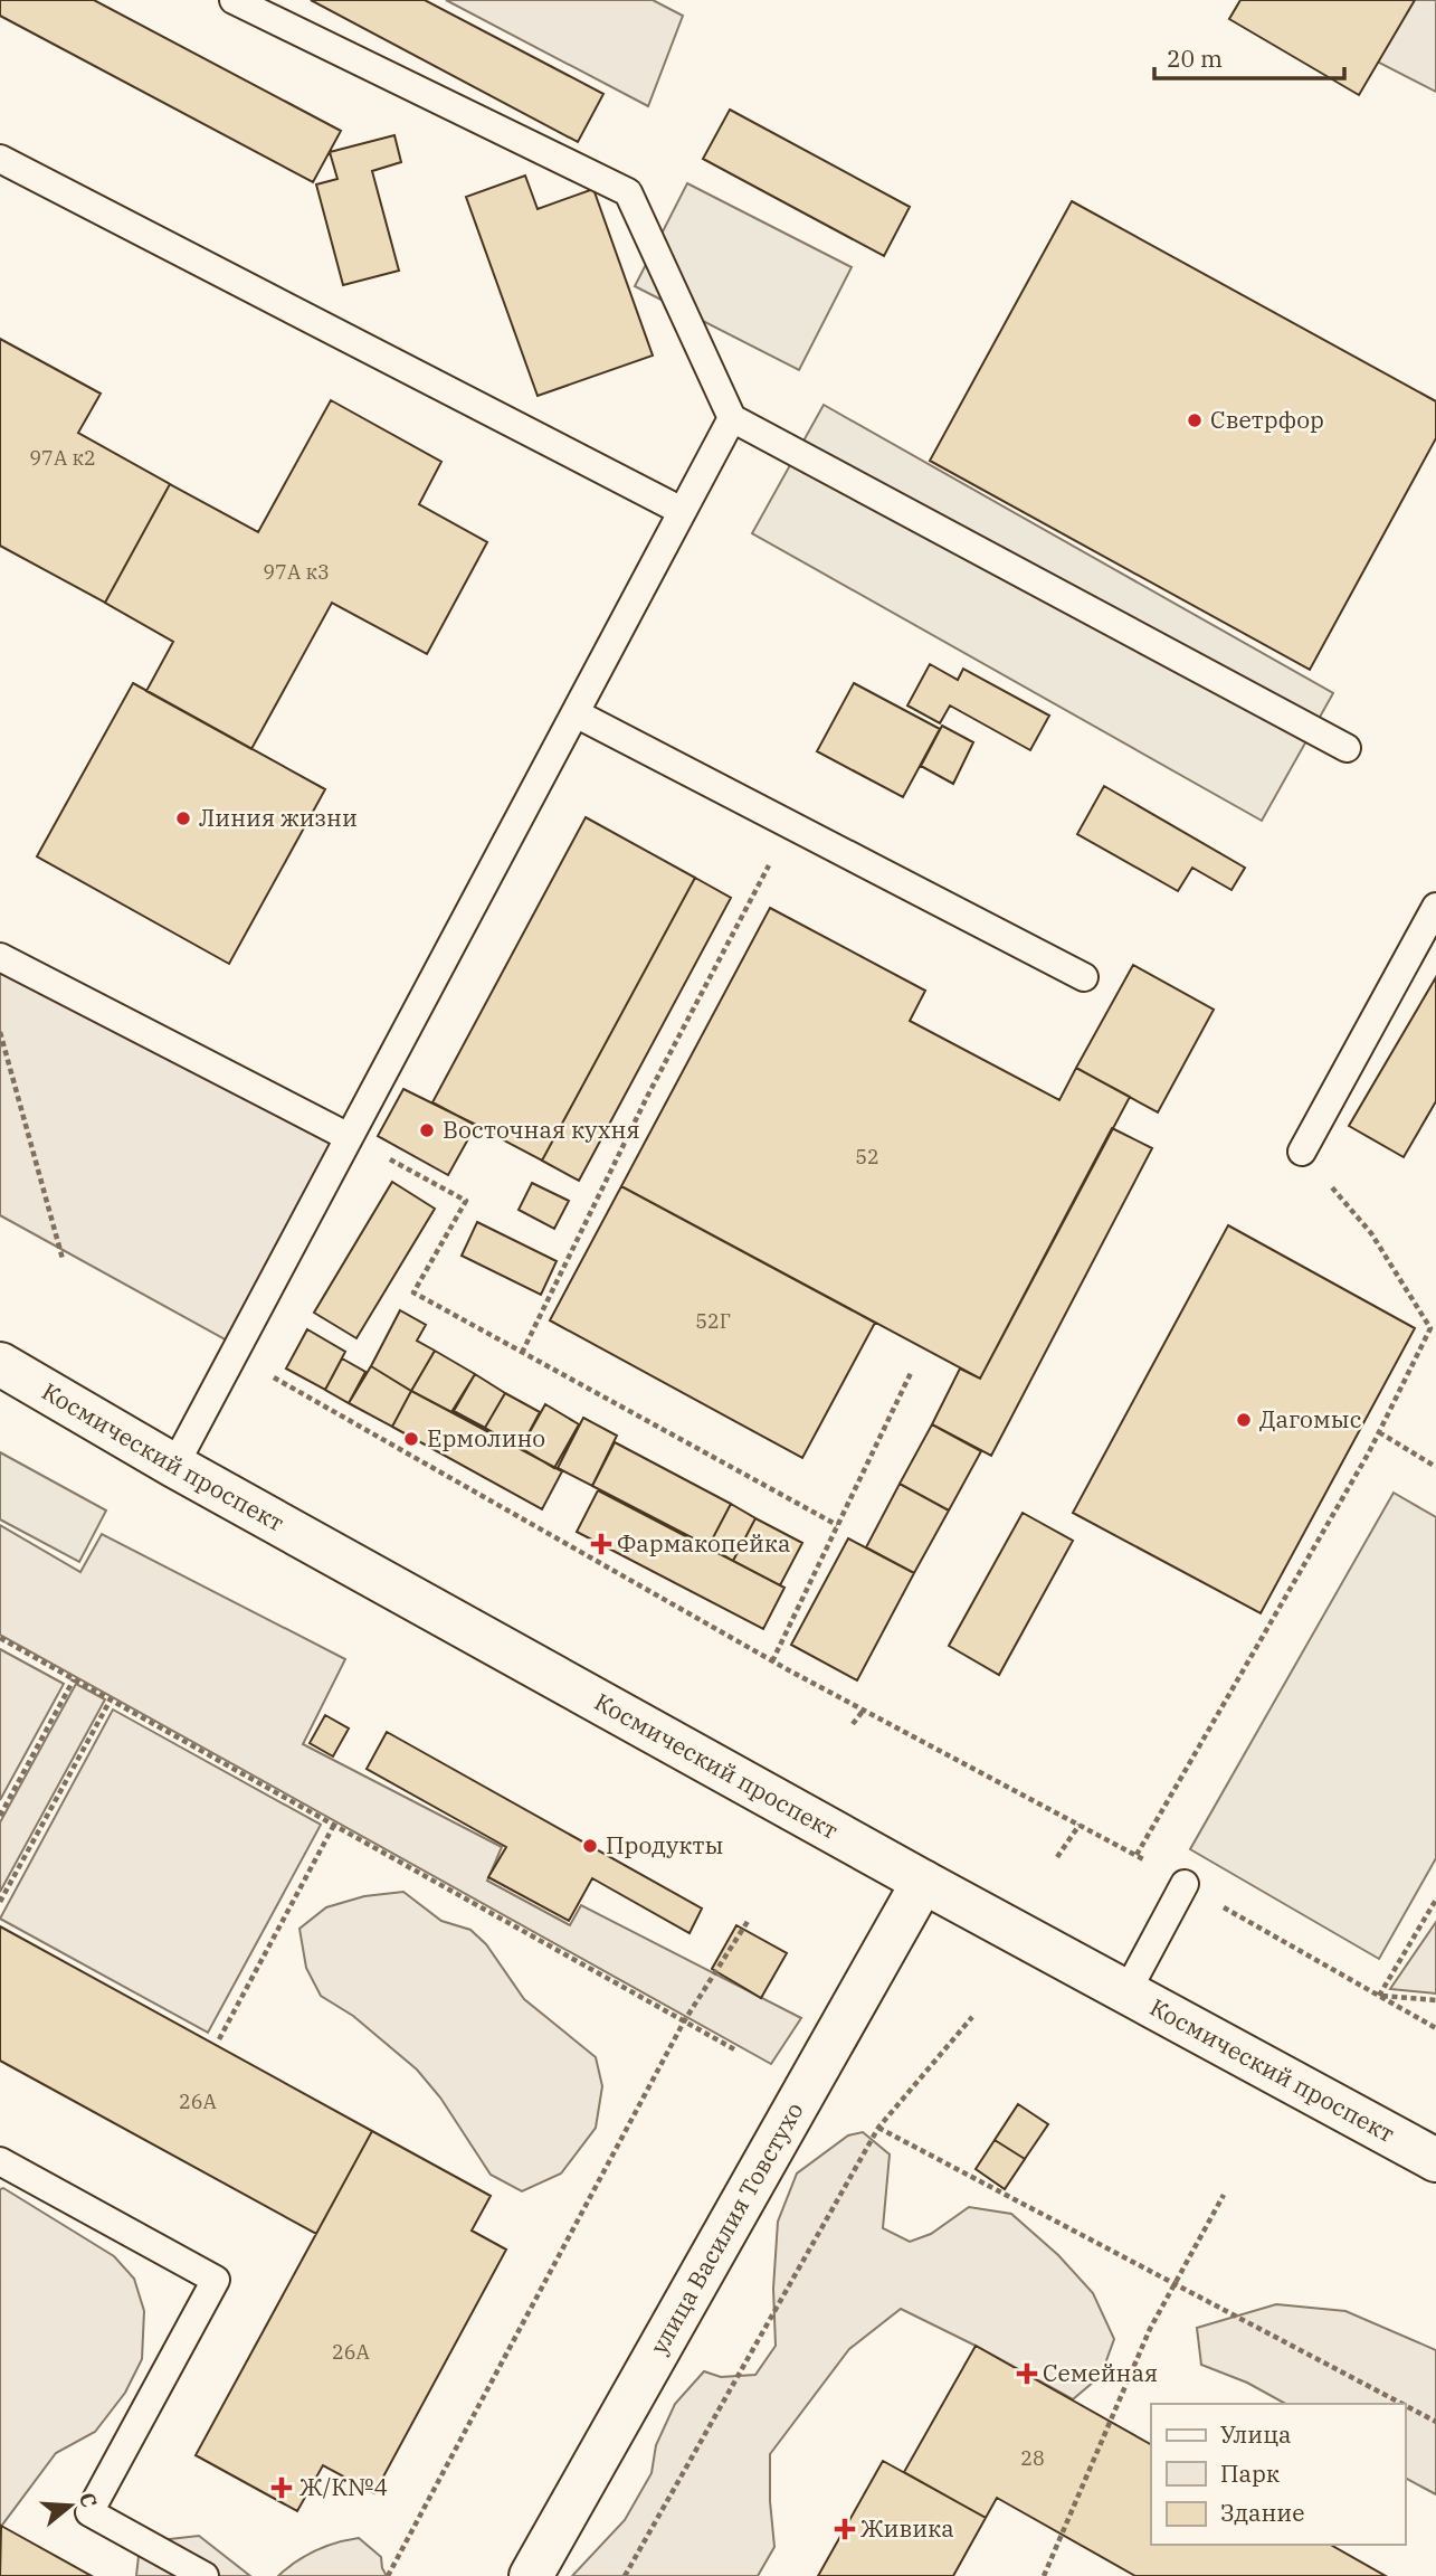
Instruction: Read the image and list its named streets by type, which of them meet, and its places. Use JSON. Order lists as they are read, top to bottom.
{
  "streets": {
    "main road": ["Космический проспект", "улица Василия Товстухо"]
  },
  "crossings": [
    ["Космический проспект", "улица Василия Товстухо"]
  ],
  "places": {
    "other": [
      "Светрфор",
      "Линия жизни",
      "Восточная кухня",
      "Дагомыс",
      "Ермолино",
      "Продукты"
    ],
    "health": [
      "Фармакопейка",
      "Семейная",
      "Ж/К№4",
      "Живика"
    ]
  },
  "house_numbers": [
    "97А к2",
    "97А к3",
    "52",
    "52Г",
    "26А",
    "26А",
    "28"
  ],
  "legend": ["Улица", "Парк", "Здание"],
  "scale_bar": "20 m",
  "north": "right"
}
